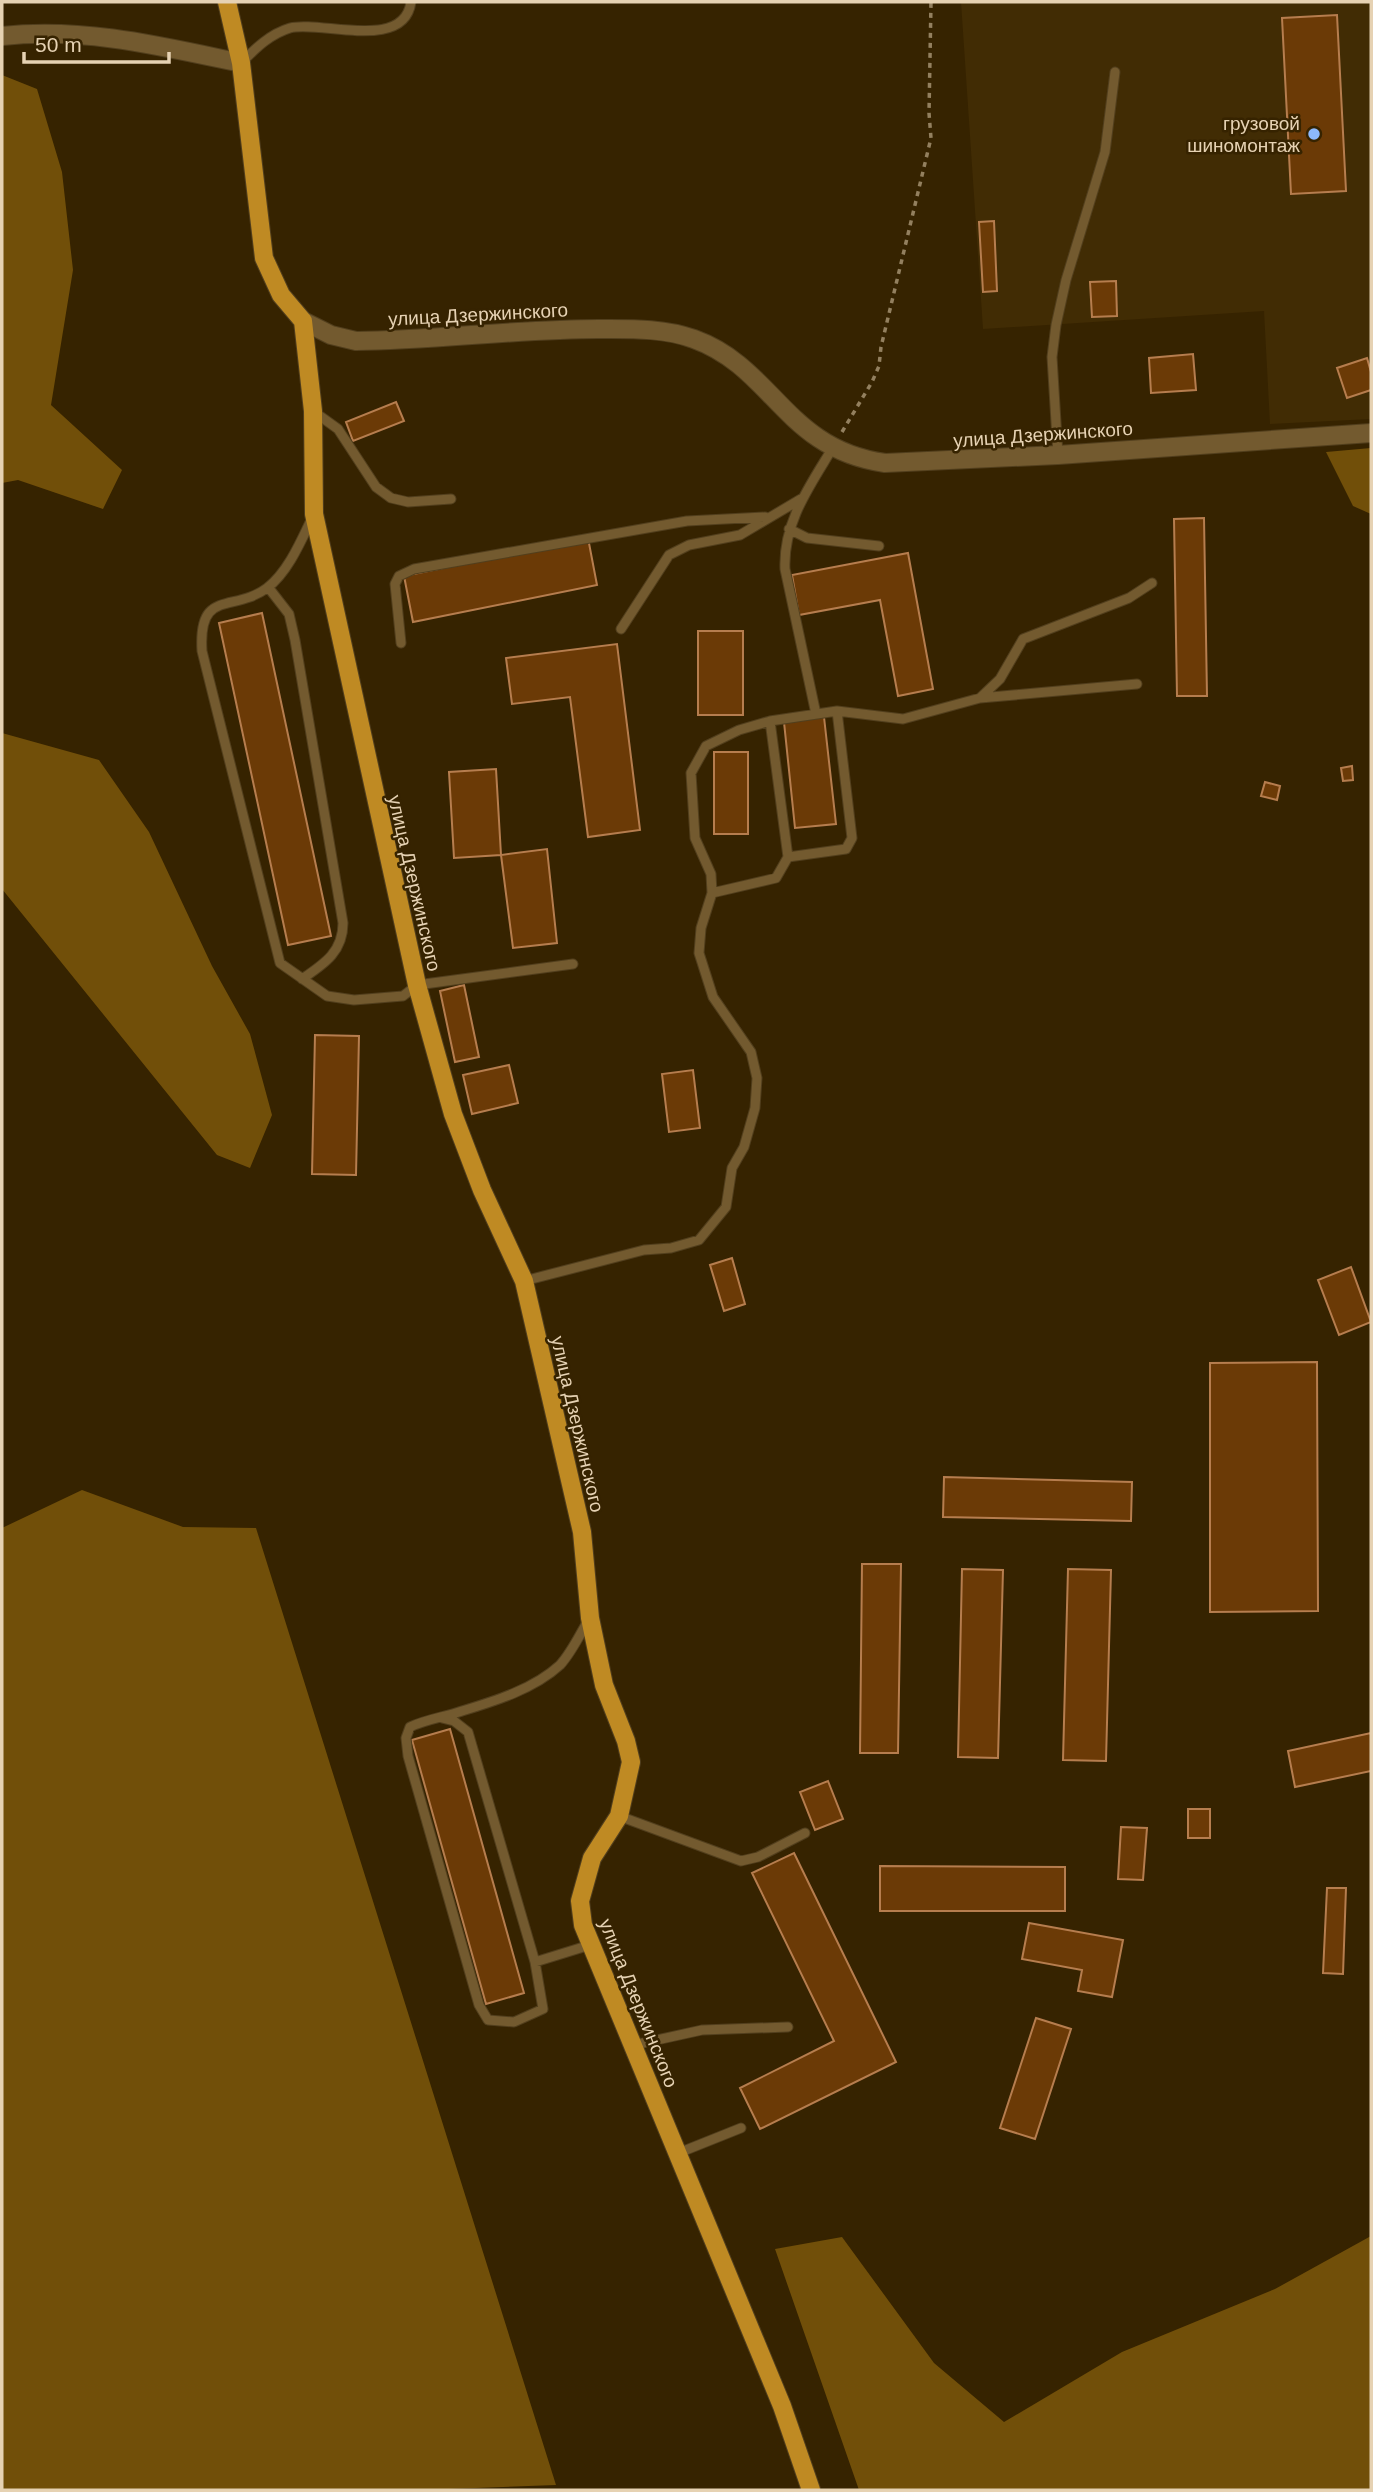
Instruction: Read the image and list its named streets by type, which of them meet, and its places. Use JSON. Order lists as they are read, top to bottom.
{
  "streets": {
    "main road": ["улица Дзержинского"]
  },
  "places": ["грузовой шиномонтаж"],
  "scale_bar": "50 m"
}
